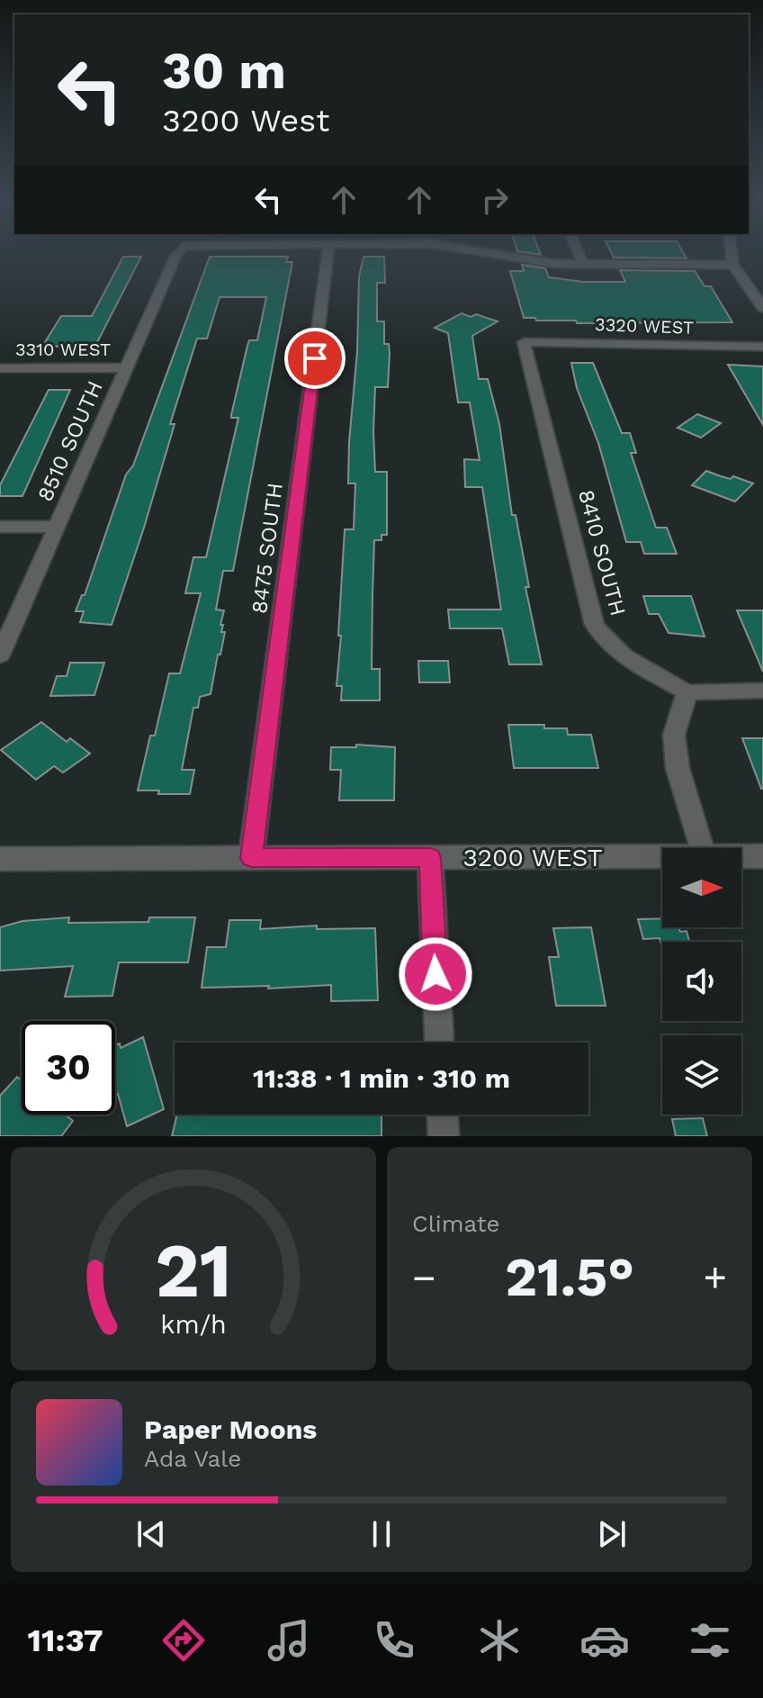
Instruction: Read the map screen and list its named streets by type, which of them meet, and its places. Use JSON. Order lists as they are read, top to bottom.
{
  "streets": {
    "street": [
      "3320 WEST",
      "3310 WEST",
      "8510 SOUTH",
      "8475 SOUTH",
      "8410 SOUTH",
      "3200 WEST"
    ]
  },
  "crossings": [
    ["3320 WEST", "8410 SOUTH"],
    ["3310 WEST", "8510 SOUTH"],
    ["8475 SOUTH", "3200 WEST"]
  ],
  "north": "right",
  "page": {
    "turn": ["30 m", "3200 West"],
    "limit": "30",
    "trip": "11:38 · 1 min · 310 m",
    "tile": "Climate",
    "heat": ["−", "21.5°", "+"],
    "song": ["Paper Moons", "Ada Vale"],
    "tabs": "11:37",
    "gauge": ["21", "km/h"]
  }
}
